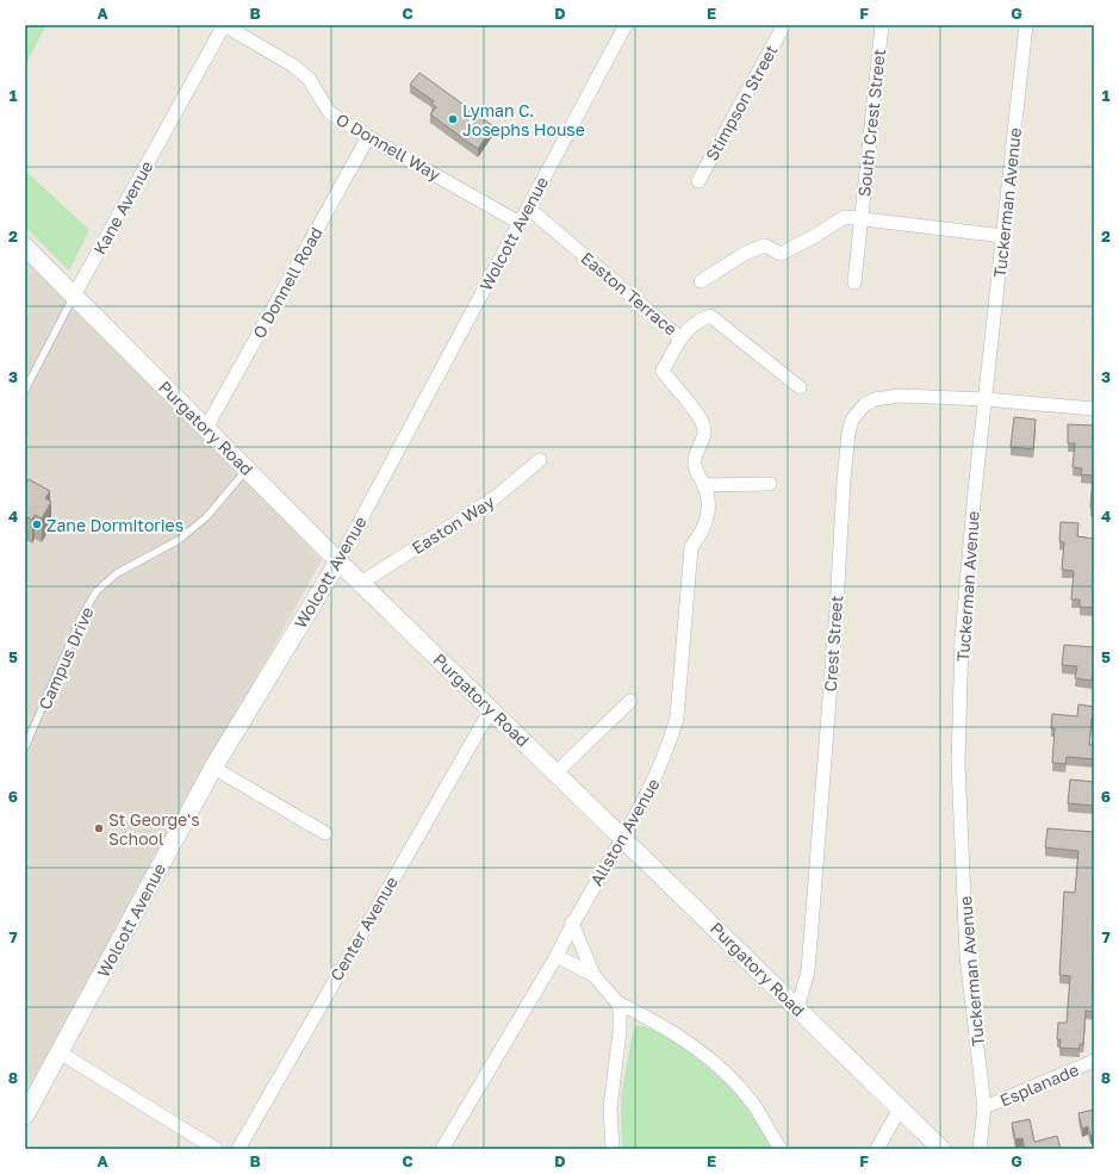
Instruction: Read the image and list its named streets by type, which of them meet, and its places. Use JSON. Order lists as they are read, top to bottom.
{
  "streets": {
    "street": [
      "Stimpson Street",
      "South Crest Street",
      "O Donnell Way",
      "Tuckerman Avenue",
      "Kane Avenue",
      "Wolcott Avenue",
      "O Donnell Road",
      "Easton Terrace",
      "Purgatory Road",
      "Easton Way",
      "Crest Street",
      "Allston Avenue",
      "Center Avenue",
      "Esplanade"
    ],
    "lane": ["Campus Drive"]
  },
  "crossings": [
    ["South Crest Street", "Tuckerman Avenue"],
    ["O Donnell Way", "Kane Avenue"],
    ["O Donnell Way", "Wolcott Avenue"],
    ["O Donnell Way", "O Donnell Road"],
    ["Tuckerman Avenue", "Crest Street"],
    ["Tuckerman Avenue", "Esplanade"],
    ["Kane Avenue", "Purgatory Road"],
    ["Wolcott Avenue", "Easton Terrace"],
    ["Wolcott Avenue", "Purgatory Road"],
    ["O Donnell Road", "Purgatory Road"],
    ["Easton Terrace", "Allston Avenue"],
    ["Purgatory Road", "Easton Way"],
    ["Purgatory Road", "Crest Street"],
    ["Purgatory Road", "Campus Drive"],
    ["Purgatory Road", "Allston Avenue"],
    ["Purgatory Road", "Center Avenue"]
  ],
  "places": ["Lyman C. Josephs House", "Zane Dormitories", "St George's School"],
  "grid": {
    "columns": [
      "A",
      "B",
      "C",
      "D",
      "E",
      "F",
      "G"
    ],
    "rows": [
      "1",
      "2",
      "3",
      "4",
      "5",
      "6",
      "7",
      "8"
    ]
  }
}
